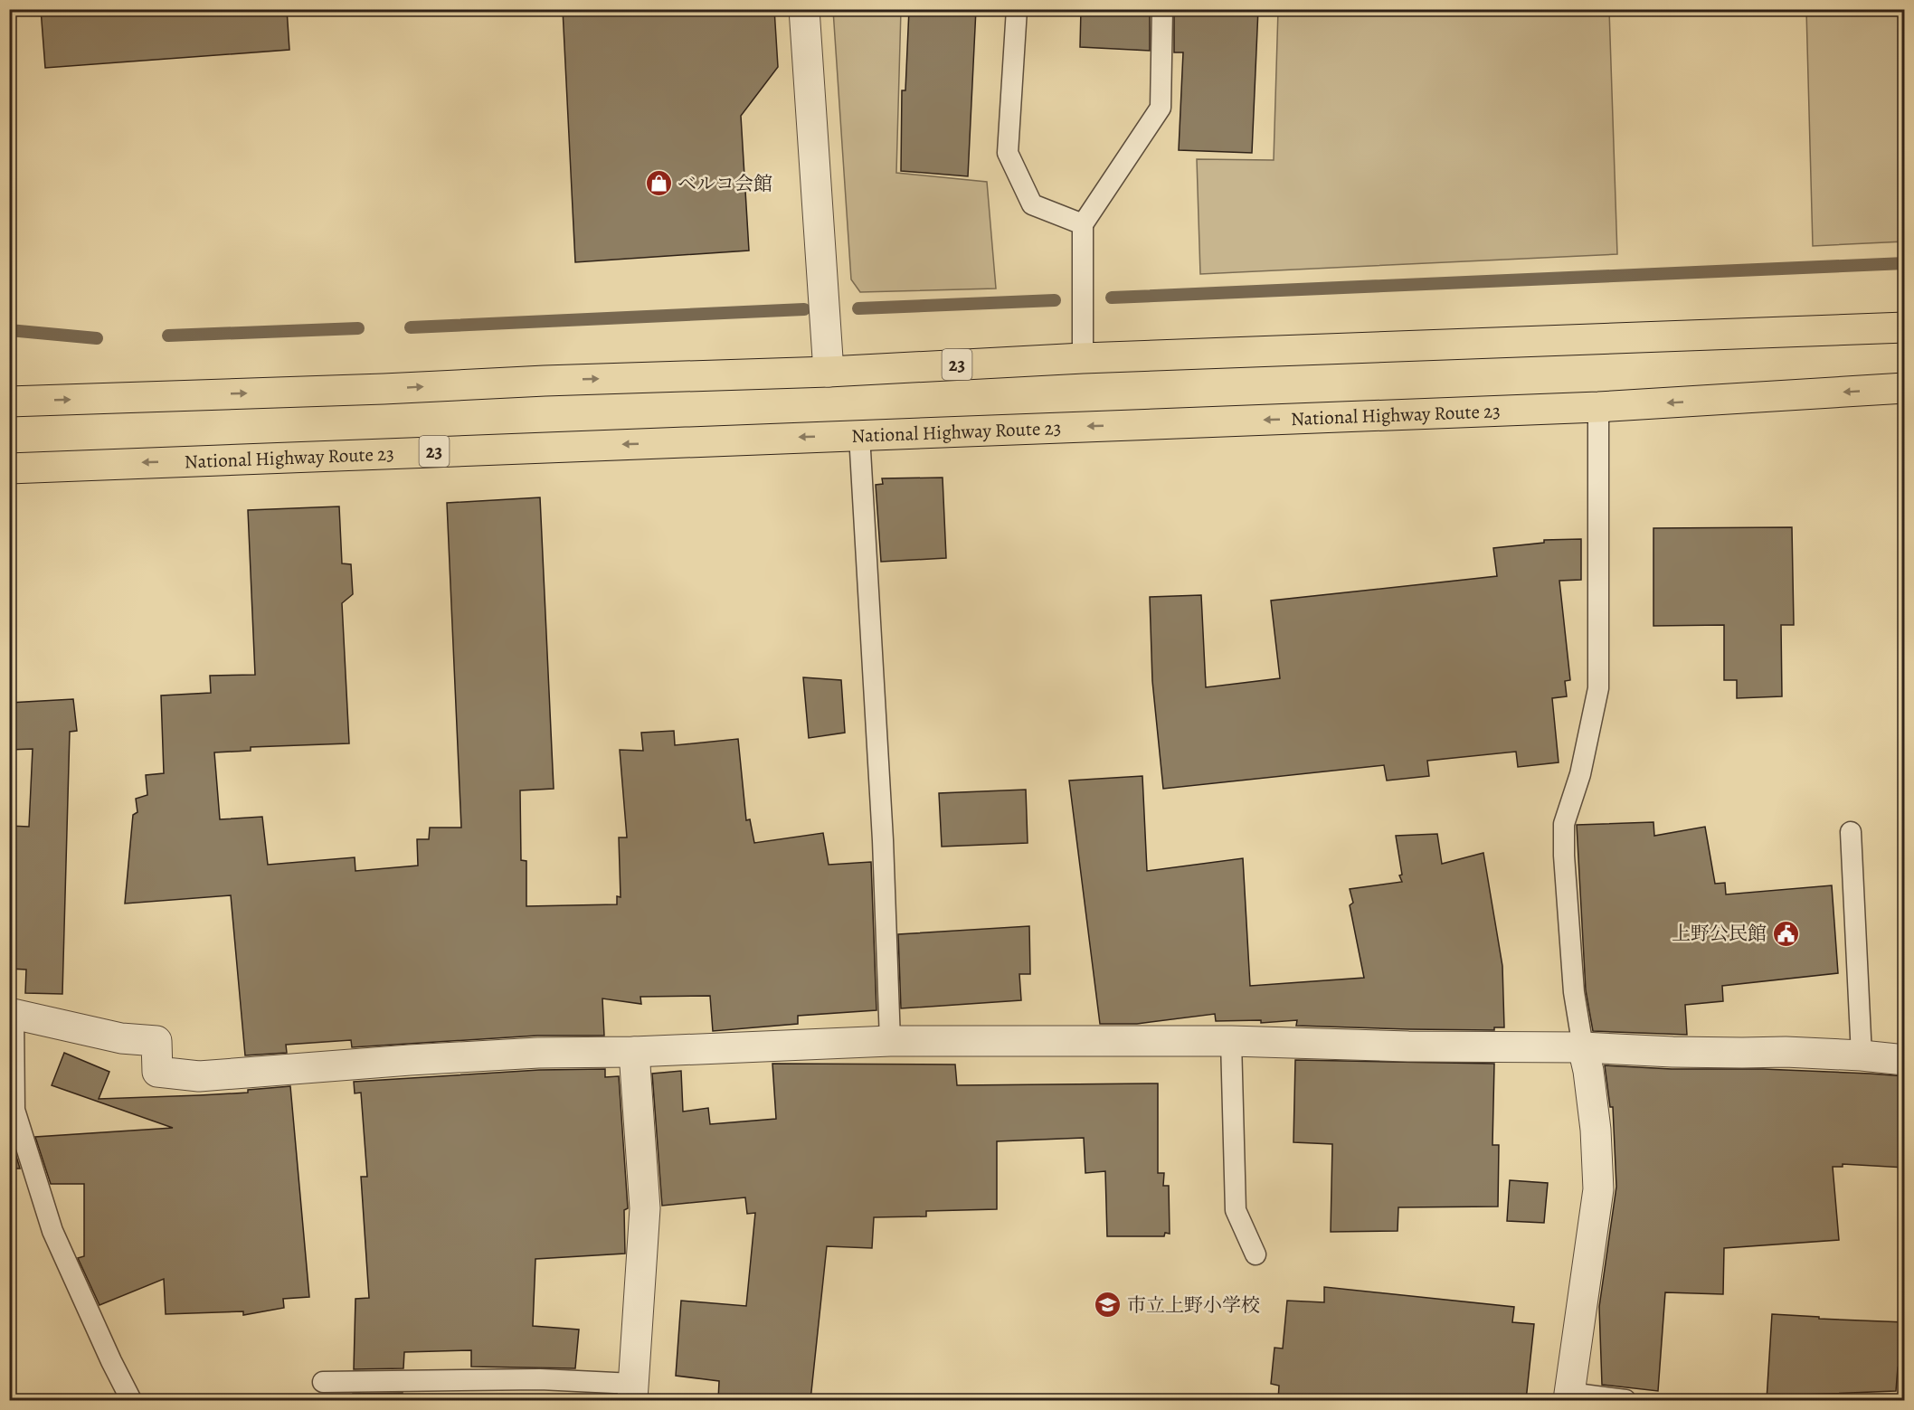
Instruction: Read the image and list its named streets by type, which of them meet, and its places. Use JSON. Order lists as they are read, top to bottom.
{
  "streets": {
    "highway": ["23", "National Highway Route 23"]
  },
  "places": {
    "shop": ["ベルコ会館"],
    "public building": ["上野公民館"],
    "school or university": ["市立上野小学校"]
  }
}
